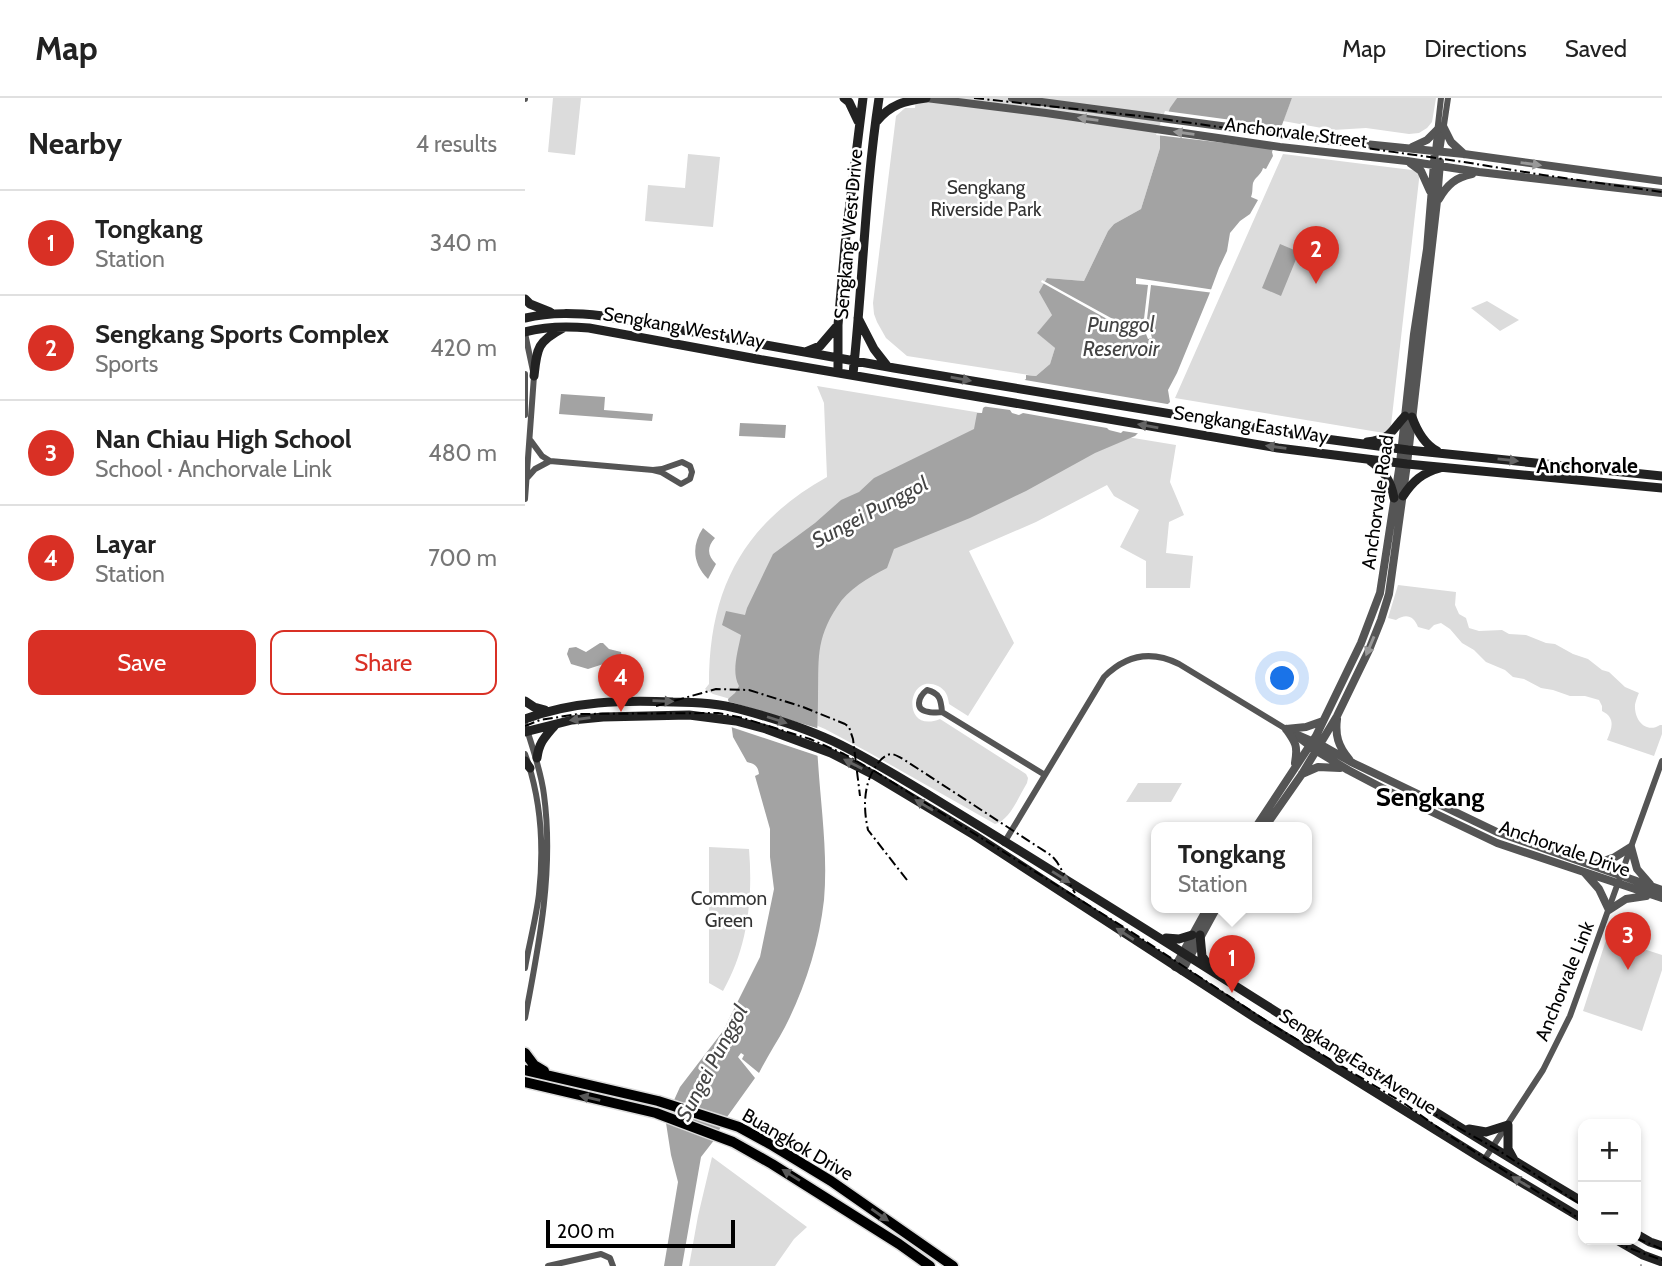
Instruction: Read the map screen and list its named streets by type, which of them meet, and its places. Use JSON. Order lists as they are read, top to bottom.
{
  "streets": {
    "main road": [
      "Sengkang West Drive",
      "Sengkang West Way",
      "Sengkang East Way",
      "Sengkang East Avenue",
      "Buangkok Drive"
    ],
    "street": [
      "Anchorvale Street",
      "Anchorvale Road",
      "Anchorvale Drive",
      "Anchorvale Link"
    ]
  },
  "crossings": [
    ["Anchorvale Street", "Anchorvale Road"],
    ["Sengkang West Drive", "Sengkang West Way"],
    ["Sengkang West Drive", "Sengkang East Way"],
    ["Sengkang West Way", "Sengkang East Way"],
    ["Sengkang East Way", "Anchorvale Road"],
    ["Anchorvale Road", "Anchorvale Drive"],
    ["Anchorvale Drive", "Anchorvale Link"],
    ["Anchorvale Link", "Sengkang East Avenue"]
  ],
  "districts": ["Anchorvale", "Sengkang"],
  "water": ["Punggol Reservoir", "Sungei Punggol"],
  "parks": ["Sengkang Riverside Park", "Common Green"],
  "scale_bar": "200 m",
  "page": {
    "header": "Map",
    "nav": ["Map", "Directions", "Saved"],
    "heading": ["Nearby", "4 results"],
    "list": [
      {
        "mark": "1",
        "name": "Tongkang",
        "note": "Station",
        "value": "340 m"
      },
      {
        "mark": "2",
        "name": "Sengkang Sports Complex",
        "note": "Sports",
        "value": "420 m"
      },
      {
        "mark": "3",
        "name": "Nan Chiau High School",
        "note": "School · Anchorvale Link",
        "value": "480 m"
      },
      {
        "mark": "4",
        "name": "Layar",
        "note": "Station",
        "value": "700 m"
      }
    ],
    "pins": [
      "2",
      "4",
      "3",
      "1"
    ],
    "buttons": ["Save", "Share"],
    "popup": ["Tongkang", "Station"],
    "map_buttons": ["+", "−"],
    "scale": "200 m"
  }
}
